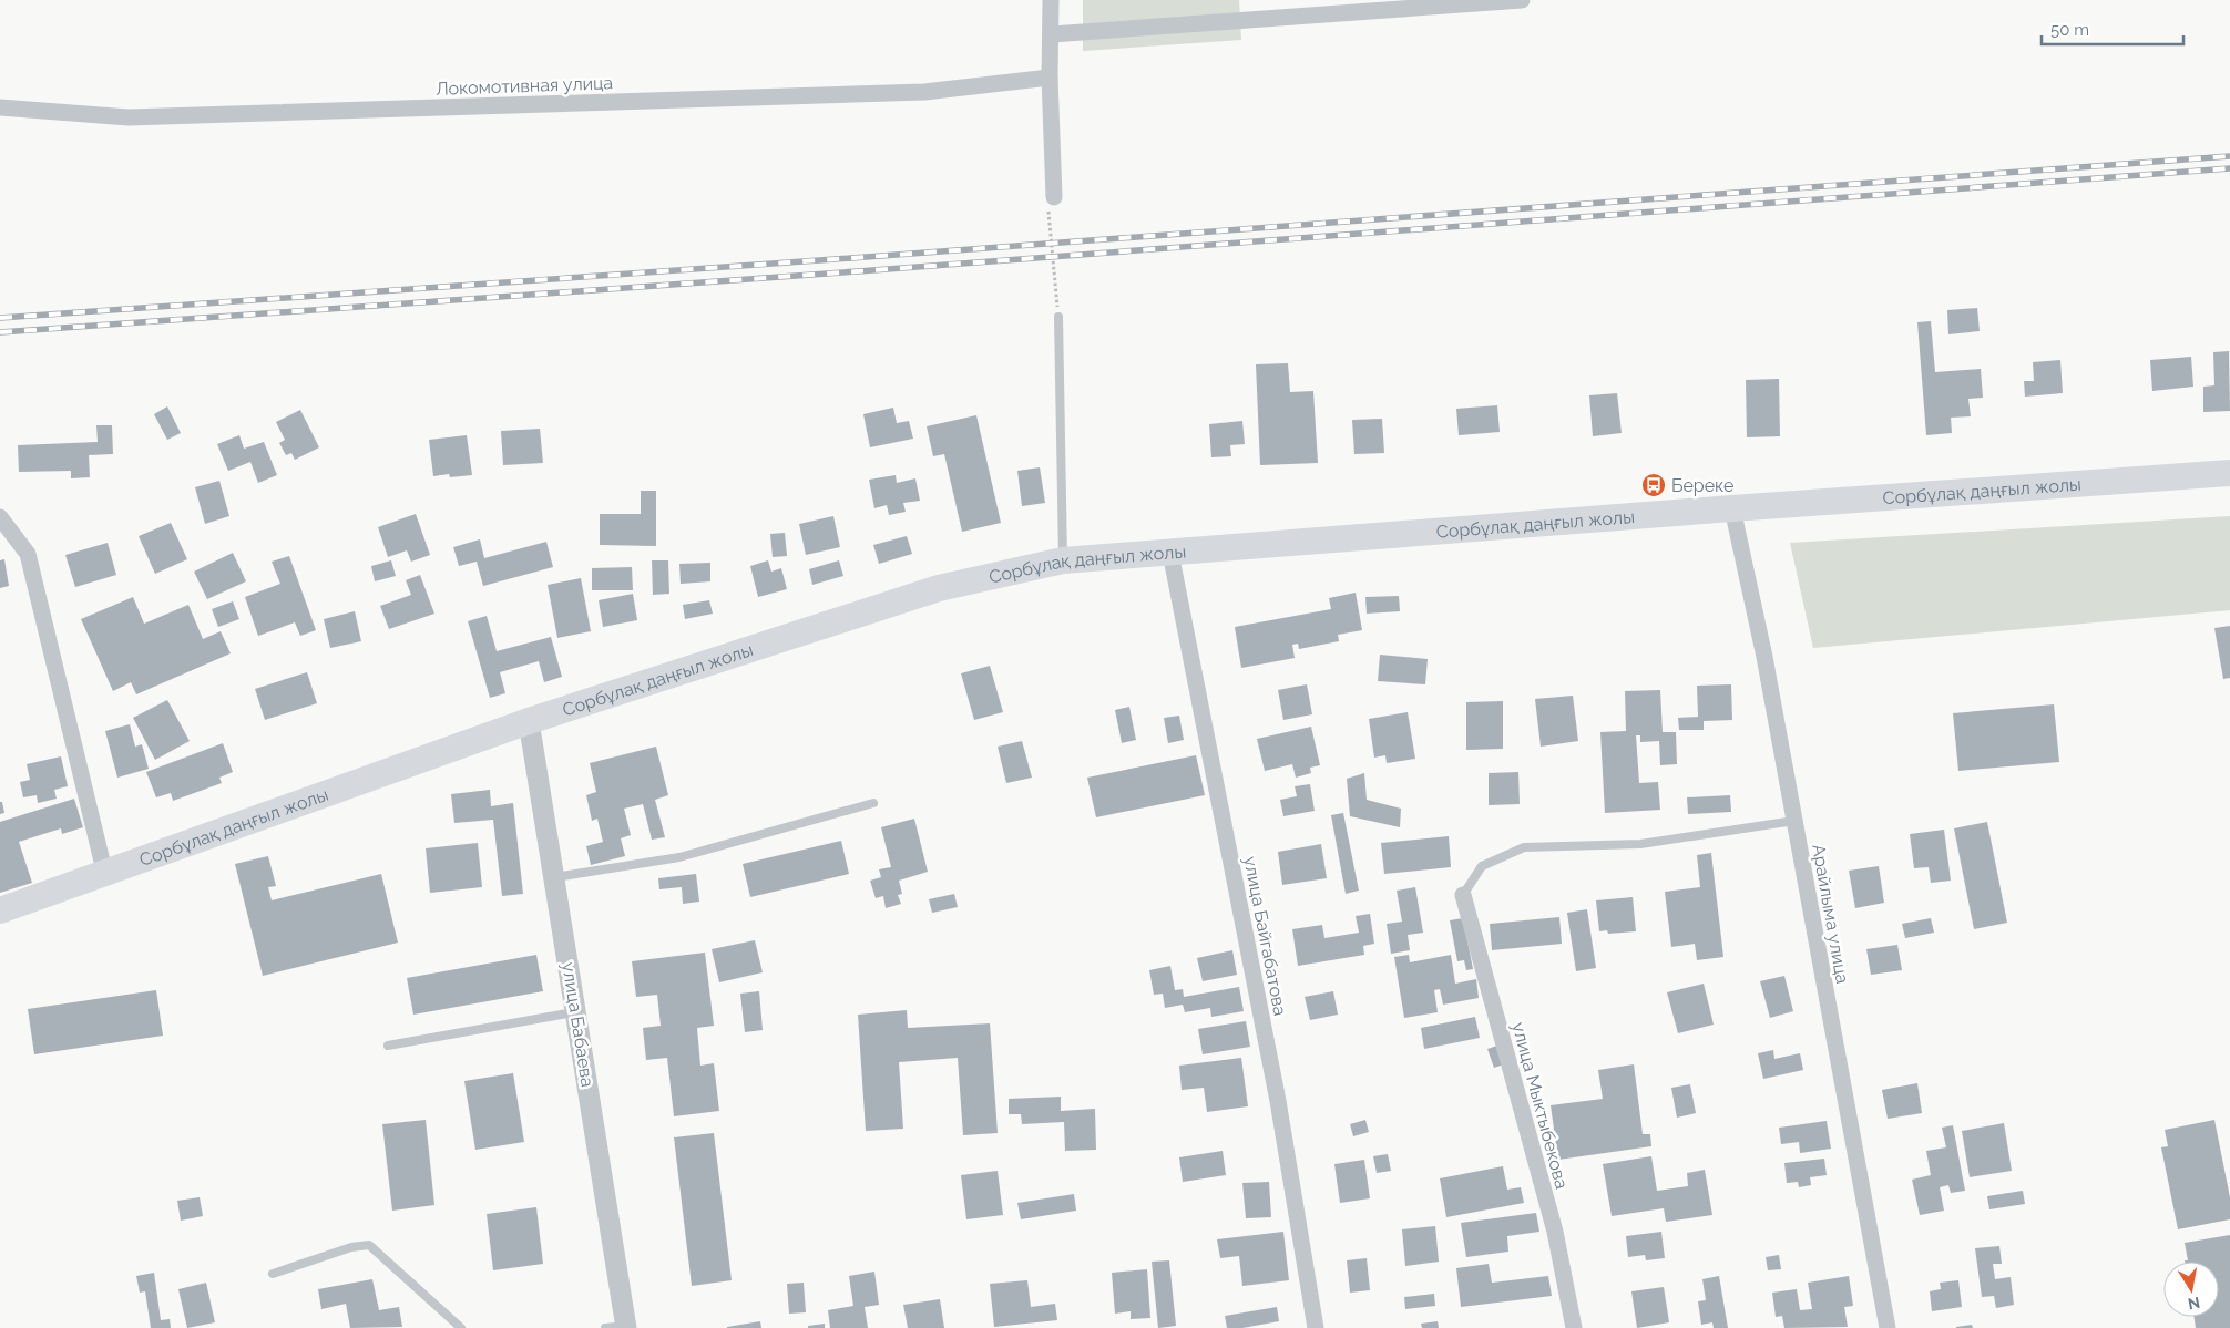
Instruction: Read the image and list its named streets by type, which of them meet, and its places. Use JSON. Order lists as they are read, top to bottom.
{
  "streets": {
    "main road": ["Сорбұлақ даңғыл жолы"],
    "street": [
      "Локомотивная улица",
      "Арайлыма улица",
      "улица Байгабатова",
      "улица Бабаева",
      "улица Мыктыбекова"
    ]
  },
  "crossings": [
    ["Сорбұлақ даңғыл жолы", "Арайлыма улица"],
    ["Сорбұлақ даңғыл жолы", "улица Байгабатова"],
    ["Сорбұлақ даңғыл жолы", "улица Бабаева"]
  ],
  "places": {
    "bus stop": ["Береке"]
  },
  "scale_bar": "50 m",
  "north": "bottom"
}
